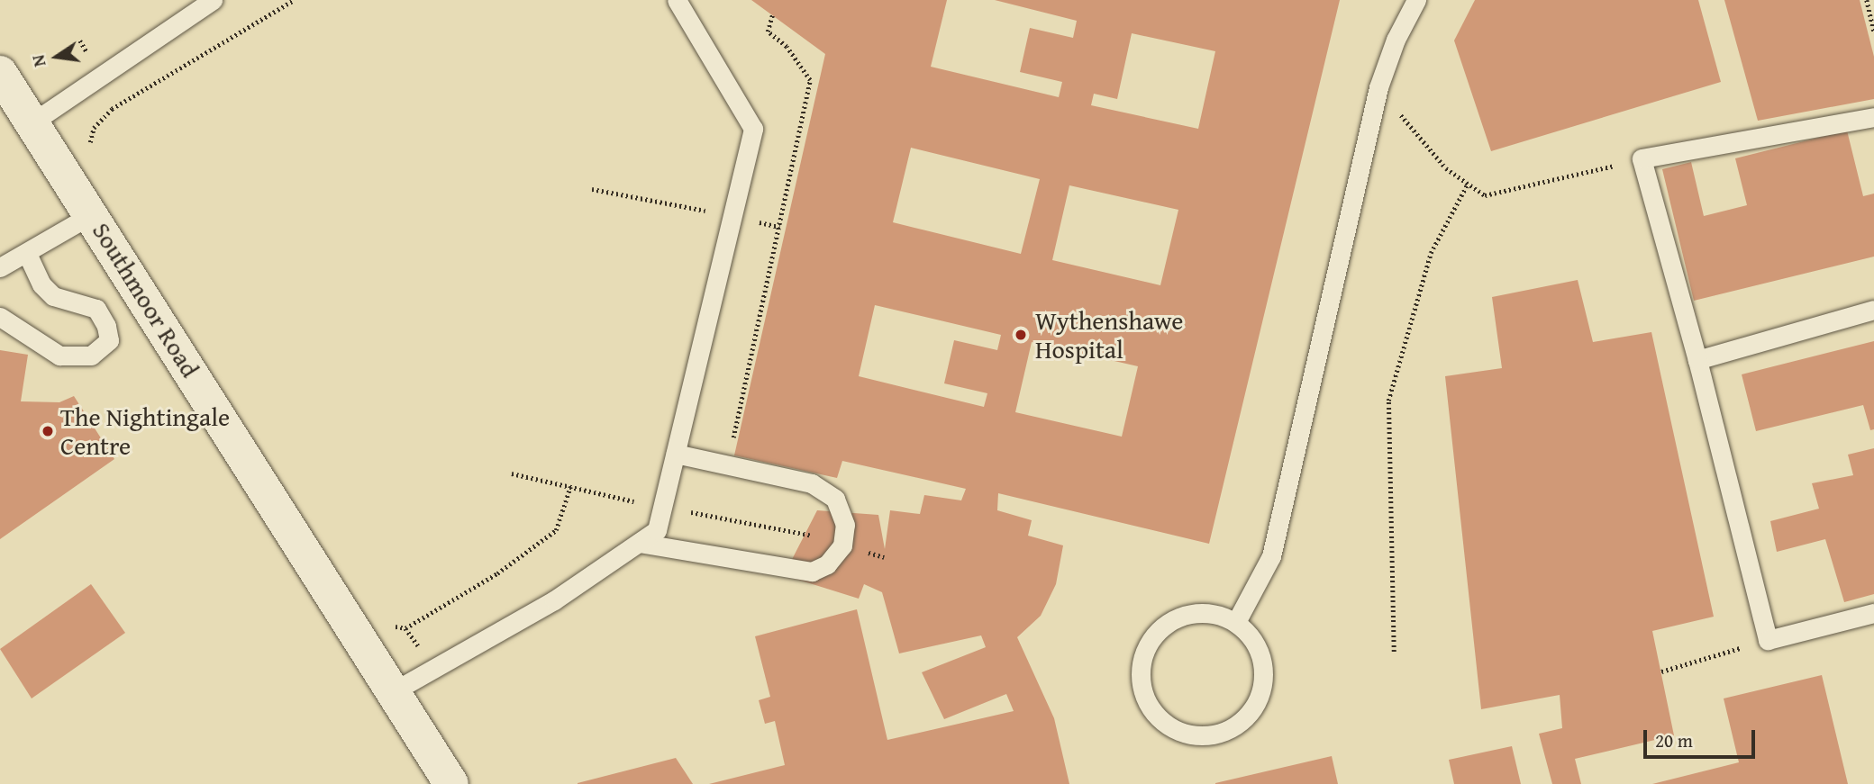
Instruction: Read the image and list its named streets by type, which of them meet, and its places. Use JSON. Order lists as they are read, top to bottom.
{
  "streets": {
    "street": ["Southmoor Road"]
  },
  "places": ["Wythenshawe Hospital", "The Nightingale Centre"],
  "scale_bar": "20 m",
  "north": "left"
}
